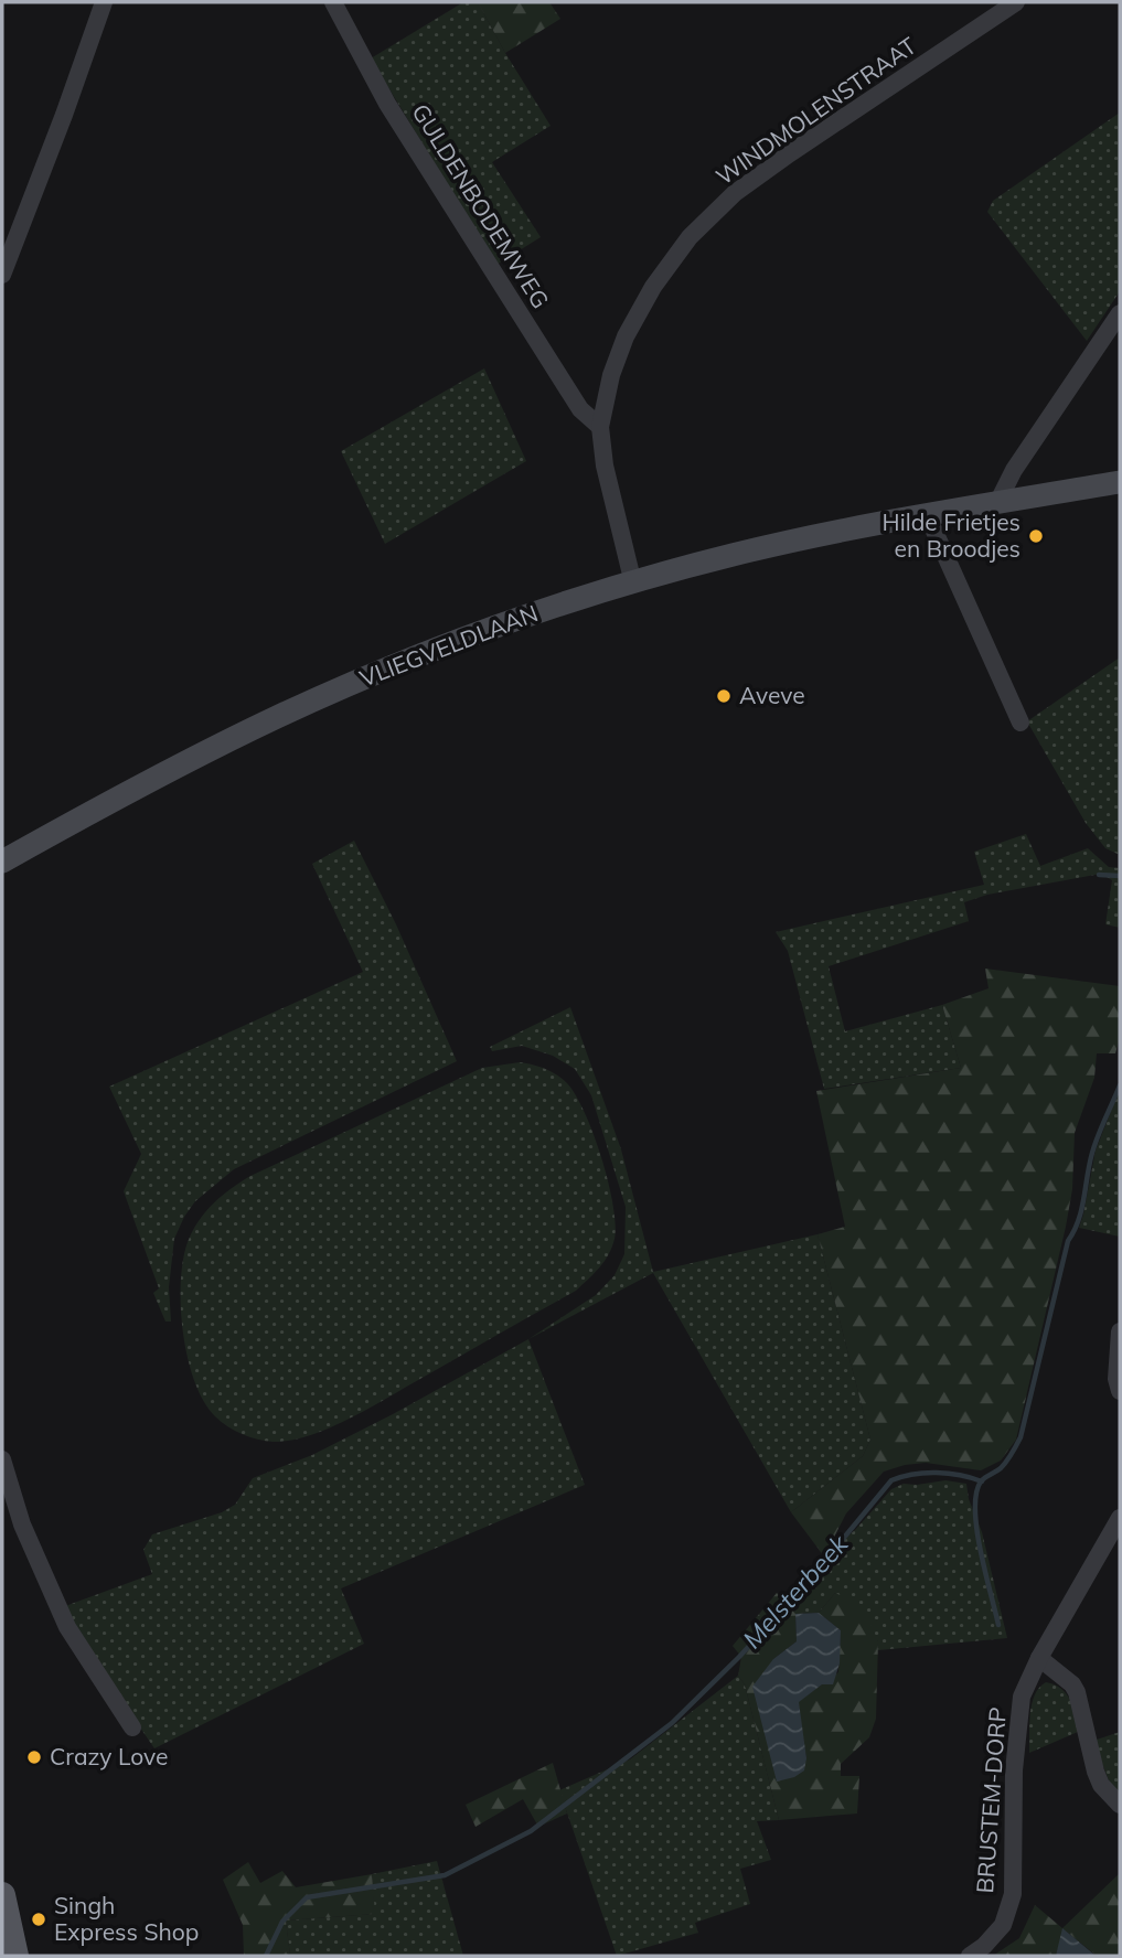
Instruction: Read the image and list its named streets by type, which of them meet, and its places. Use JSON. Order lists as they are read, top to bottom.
{
  "streets": {
    "main road": ["VLIEGVELDLAAN"],
    "street": ["WINDMOLENSTRAAT", "GULDENBODEMWEG", "BRUSTEM-DORP"]
  },
  "crossings": [
    ["WINDMOLENSTRAAT", "GULDENBODEMWEG"],
    ["WINDMOLENSTRAAT", "VLIEGVELDLAAN"]
  ],
  "water": ["Melsterbeek"],
  "places": [
    "Hilde Frietjes en Broodjes",
    "Aveve",
    "Crazy Love",
    "Singh Express Shop"
  ]
}
